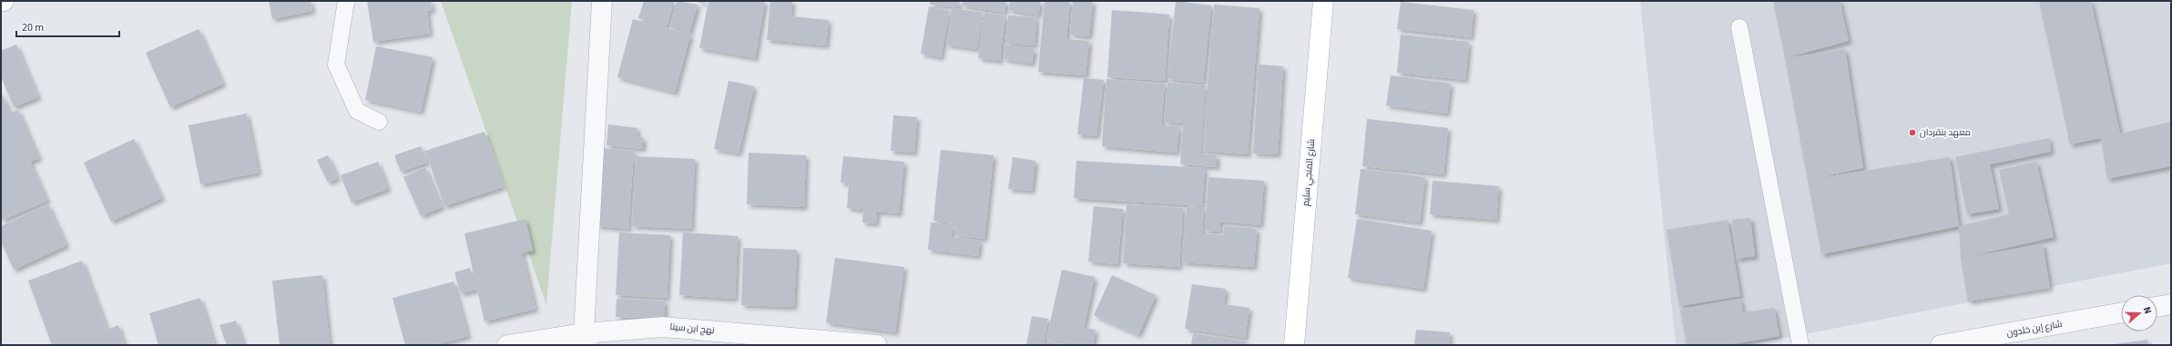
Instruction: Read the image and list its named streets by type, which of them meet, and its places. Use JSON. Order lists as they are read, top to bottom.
{
  "streets": {
    "street": ["شارع المنجي سليم", "نهج ابن سينا", "شارع إبن خلدون"]
  },
  "places": ["معهد بنقردان"],
  "scale_bar": "20 m",
  "north": "right"
}
